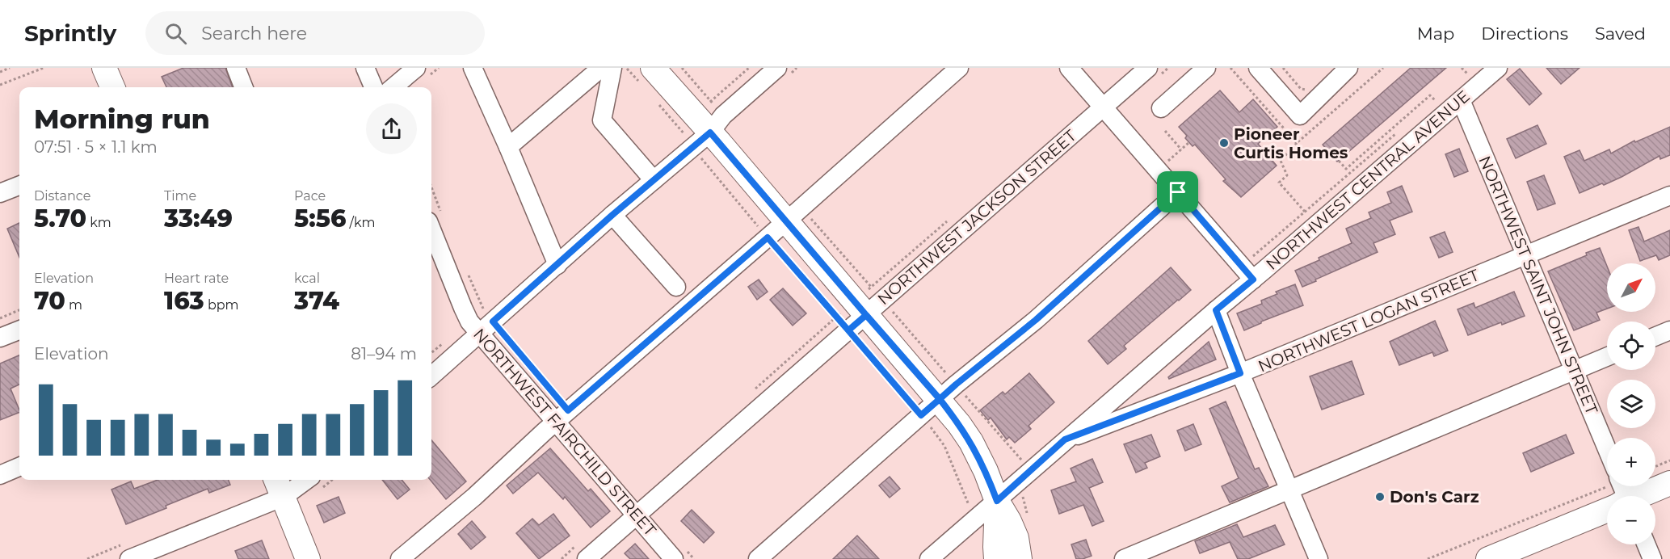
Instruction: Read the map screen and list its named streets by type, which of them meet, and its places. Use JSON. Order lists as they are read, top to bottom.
{
  "streets": {
    "street": [
      "NORTHWEST CENTRAL AVENUE",
      "NORTHWEST JACKSON STREET",
      "NORTHWEST SAINT JOHN STREET",
      "NORTHWEST LOGAN STREET",
      "NORTHWEST FAIRCHILD STREET"
    ]
  },
  "crossings": [
    ["NORTHWEST CENTRAL AVENUE", "NORTHWEST SAINT JOHN STREET"],
    ["NORTHWEST CENTRAL AVENUE", "NORTHWEST LOGAN STREET"],
    ["NORTHWEST JACKSON STREET", "NORTHWEST FAIRCHILD STREET"],
    ["NORTHWEST SAINT JOHN STREET", "NORTHWEST LOGAN STREET"]
  ],
  "places": ["Pioneer Curtis Homes", "Don's Carz"],
  "north": "top right",
  "page": {
    "header": "Sprintly",
    "search": "Search here",
    "nav": ["Map", "Directions", "Saved"],
    "heading": ["Morning run", "07:51 · 5 × 1.1 km"],
    "stats": [
      ["Distance", "5.70 km"],
      ["Time", "33:49"],
      ["Pace", "5:56 /km"],
      ["Elevation", "70 m"],
      ["Heart rate", "163 bpm"],
      ["kcal", "374"]
    ],
    "map_buttons": ["+", "−"],
    "chart": ["Elevation", "81–94 m"]
  }
}
